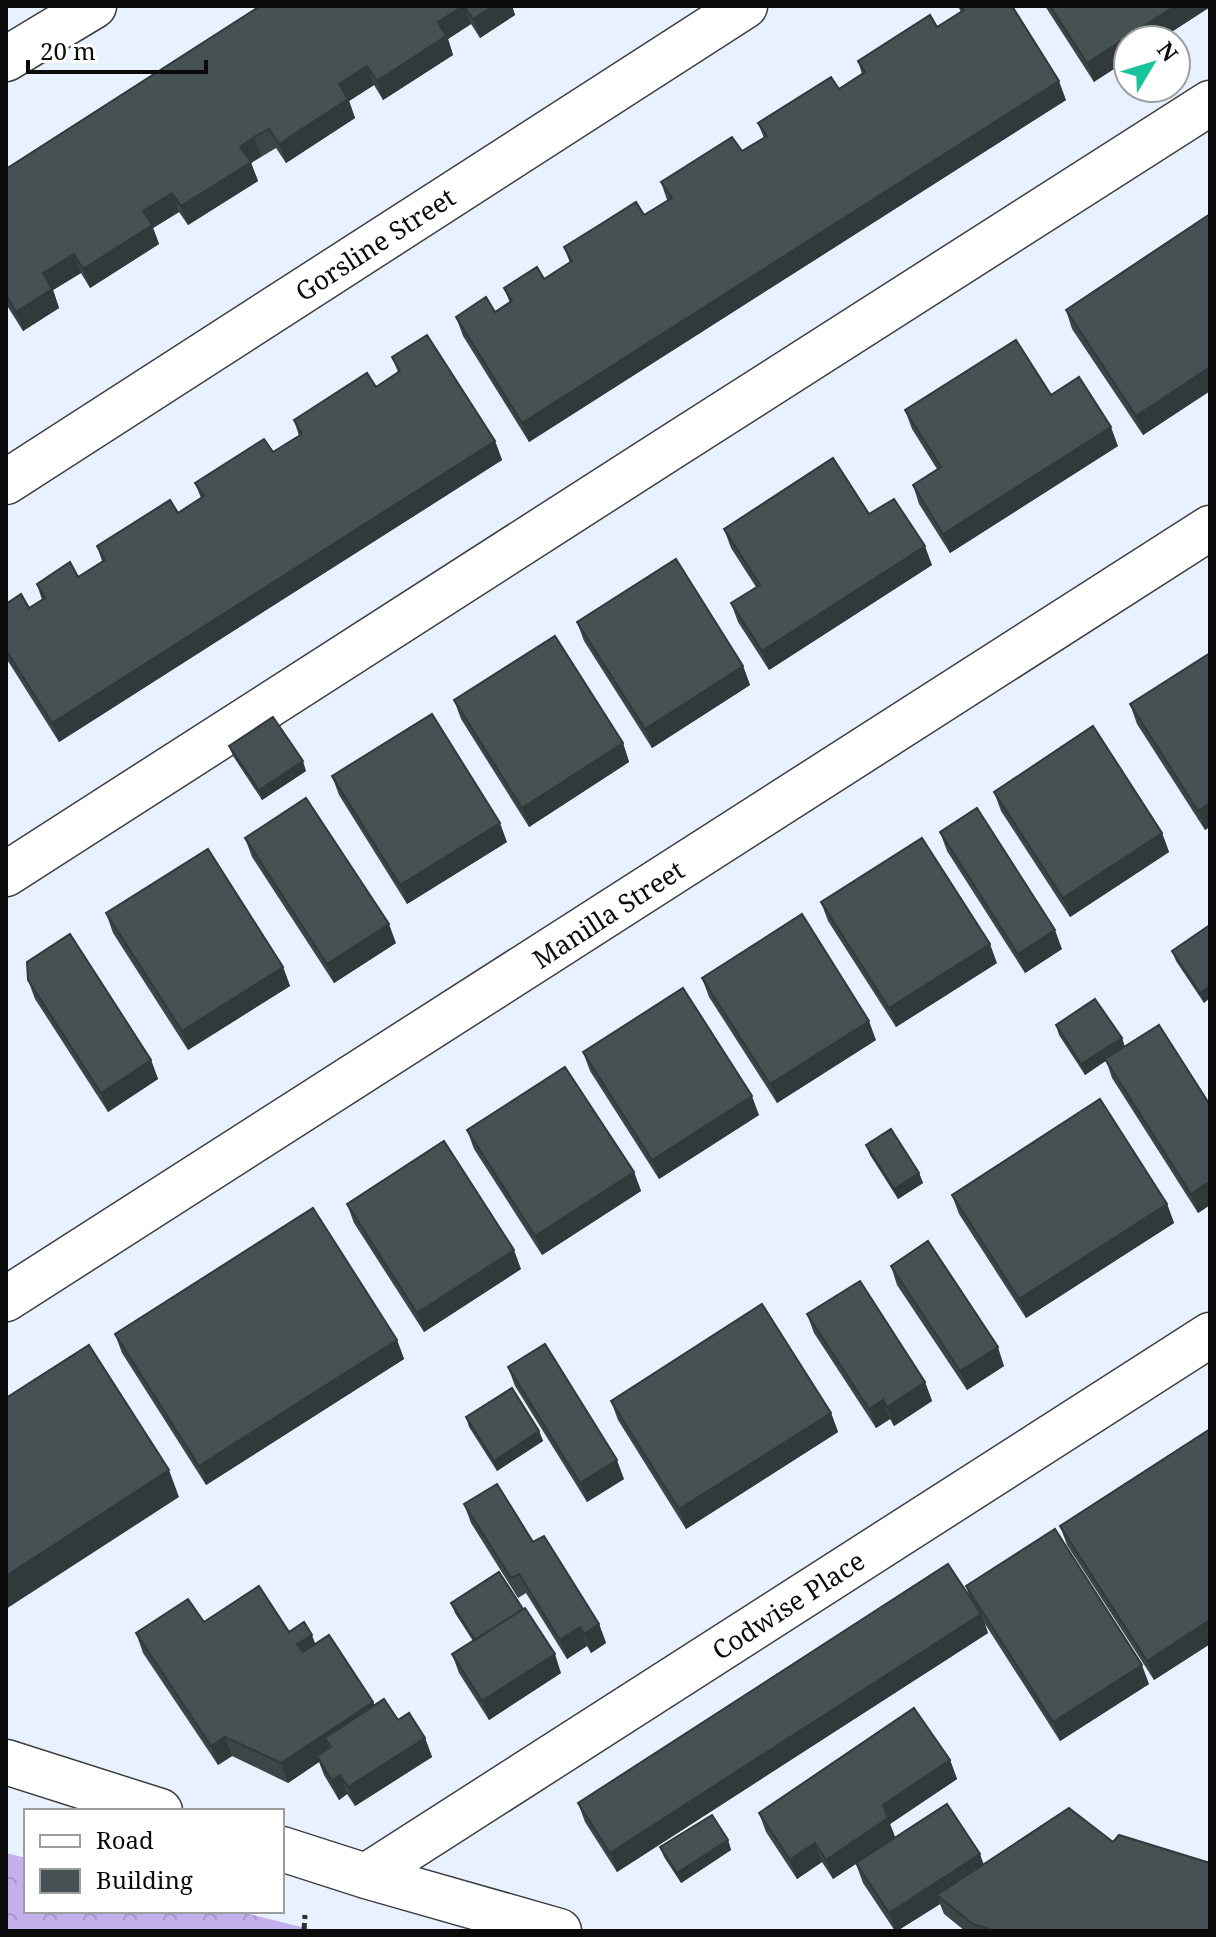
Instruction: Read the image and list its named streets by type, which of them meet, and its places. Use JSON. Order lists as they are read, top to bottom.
{
  "streets": {
    "street": ["Gorsline Street", "Manilla Street", "Codwise Place"]
  },
  "legend": ["Road", "Building"],
  "scale_bar": "20 m",
  "north": "top right"
}
